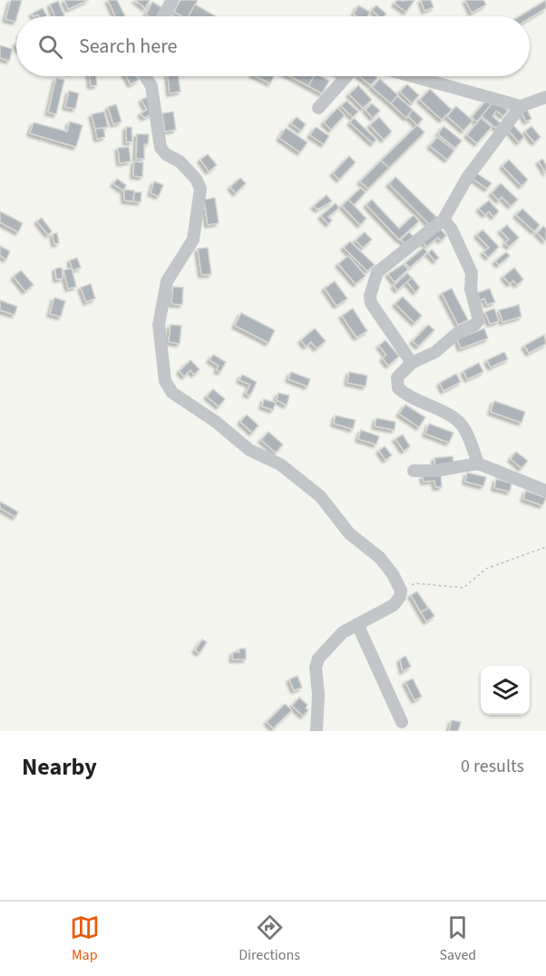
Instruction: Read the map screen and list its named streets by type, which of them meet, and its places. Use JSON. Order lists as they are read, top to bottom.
{
  "page": {
    "search": "Search here",
    "heading": ["Nearby", "0 results"],
    "nav": ["Map", "Directions", "Saved"]
  }
}
